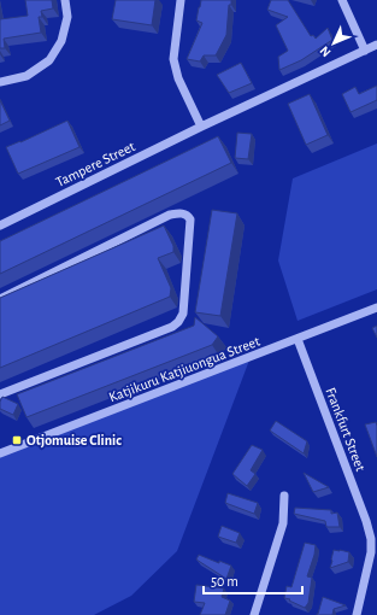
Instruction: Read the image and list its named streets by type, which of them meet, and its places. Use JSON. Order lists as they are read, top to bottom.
{
  "streets": {
    "street": ["Tampere Street", "Katjikuru Katjiuongua Street", "Frankfurt Street"]
  },
  "crossings": [
    ["Katjikuru Katjiuongua Street", "Frankfurt Street"]
  ],
  "places": {
    "transit": ["Otjomuise Clinic"]
  },
  "scale_bar": "50 m",
  "north": "bottom left"
}
